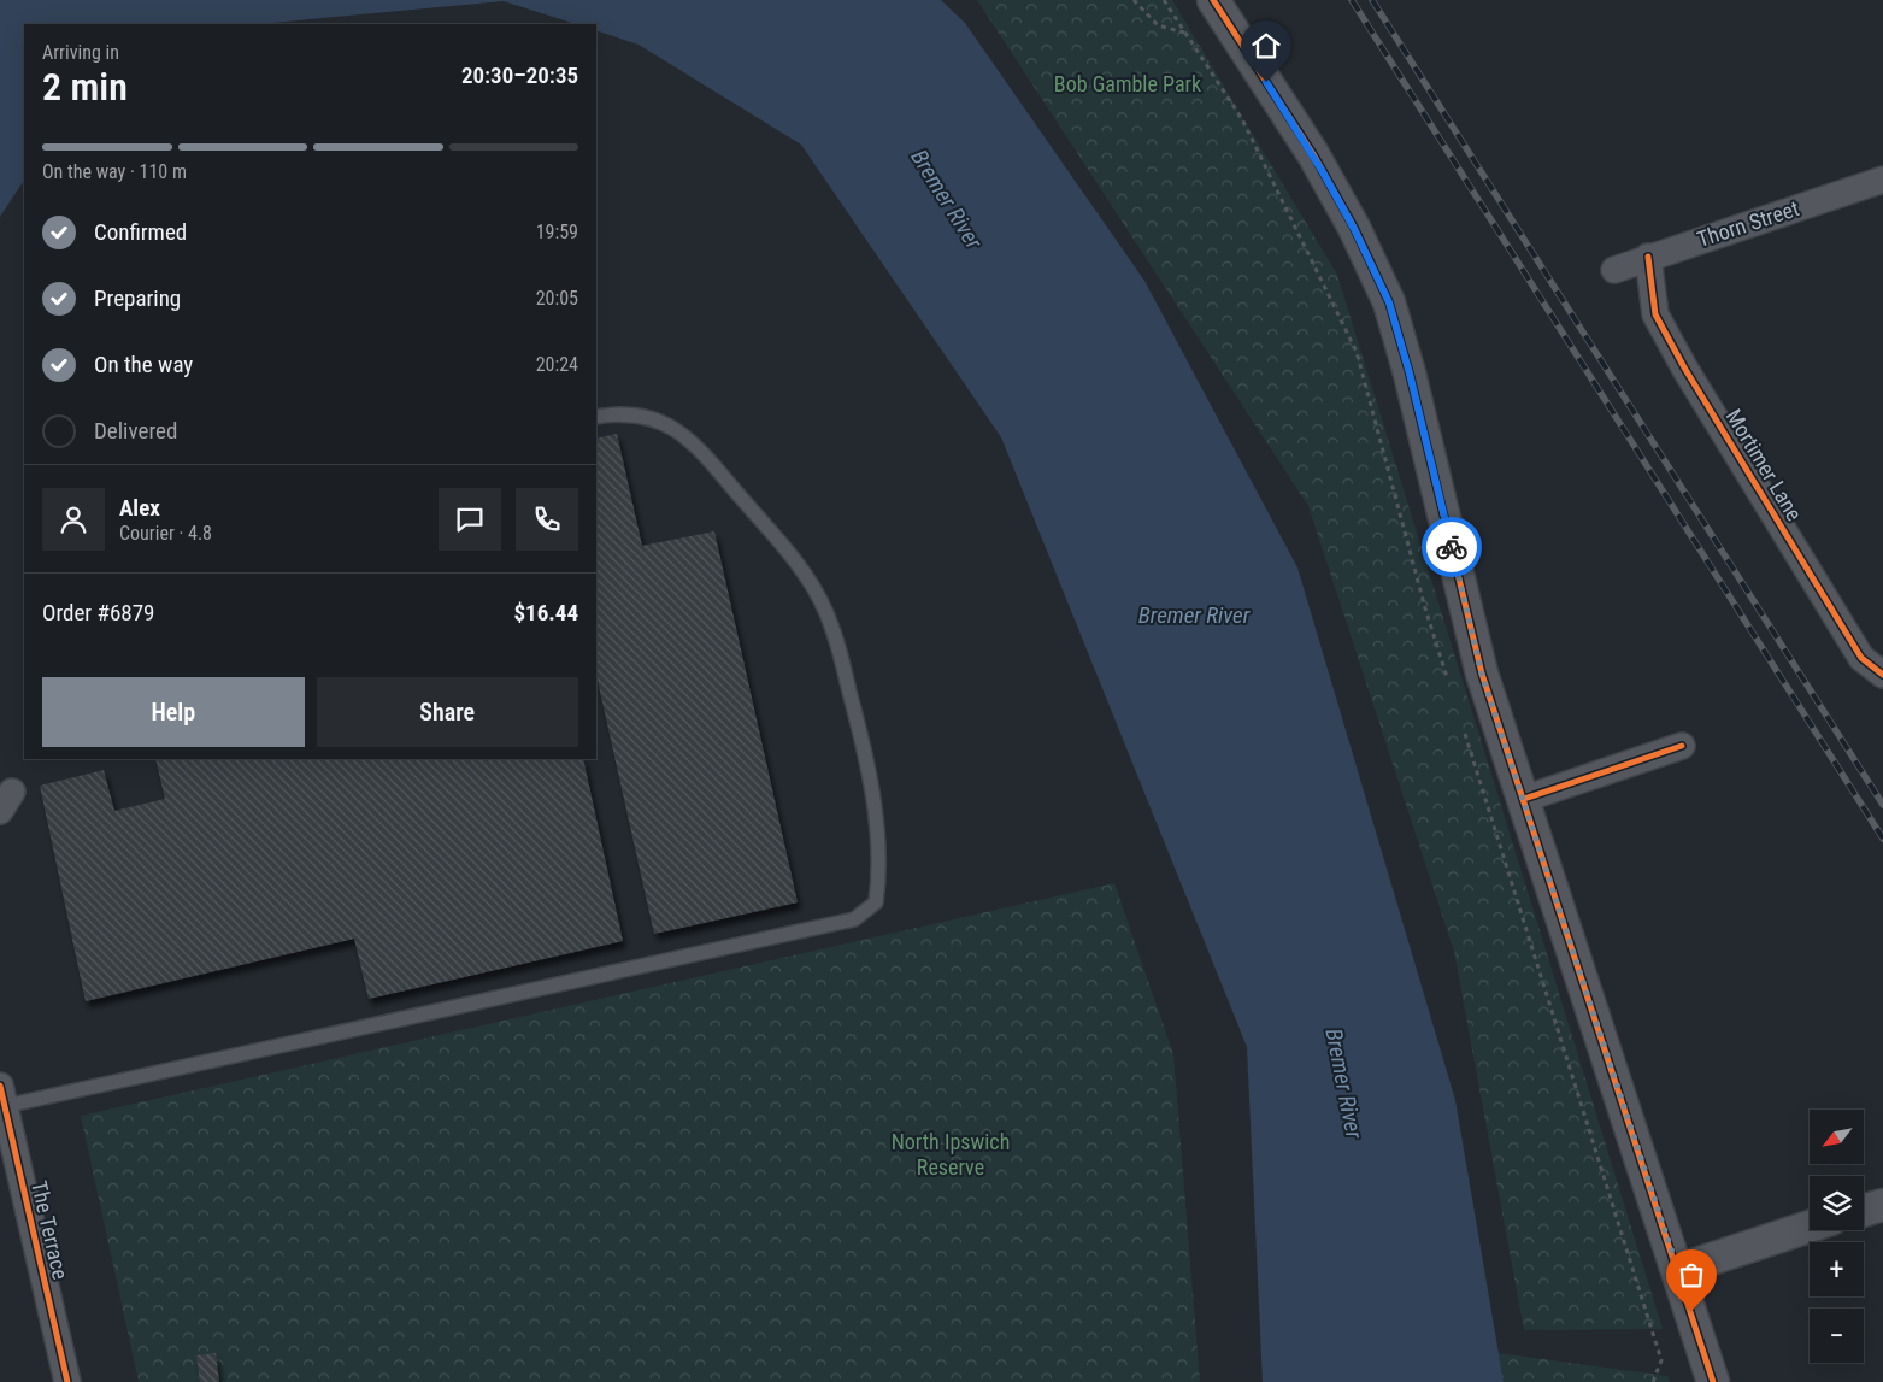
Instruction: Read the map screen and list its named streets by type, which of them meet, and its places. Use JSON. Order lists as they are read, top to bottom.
{
  "streets": {
    "street": ["Thorn Street", "Mortimer Lane", "The Terrace"]
  },
  "crossings": [
    ["Thorn Street", "Mortimer Lane"]
  ],
  "water": ["Bremer River"],
  "parks": ["Bob Gamble Park", "North Ipswich Reserve"],
  "north": "bottom left",
  "page": {
    "heading": ["2 min", "Arriving in", "20:30–20:35"],
    "panel": [
      "Alex",
      "Courier · 4.8",
      "Order #6879",
      "$16.44"
    ],
    "bar": "On the way · 110 m",
    "list": [
      ["Confirmed", "19:59"],
      ["Preparing", "20:05"],
      ["On the way", "20:24"],
      "Delivered"
    ],
    "buttons": ["Help", "Share"],
    "map_buttons": ["+", "−"]
  }
}
